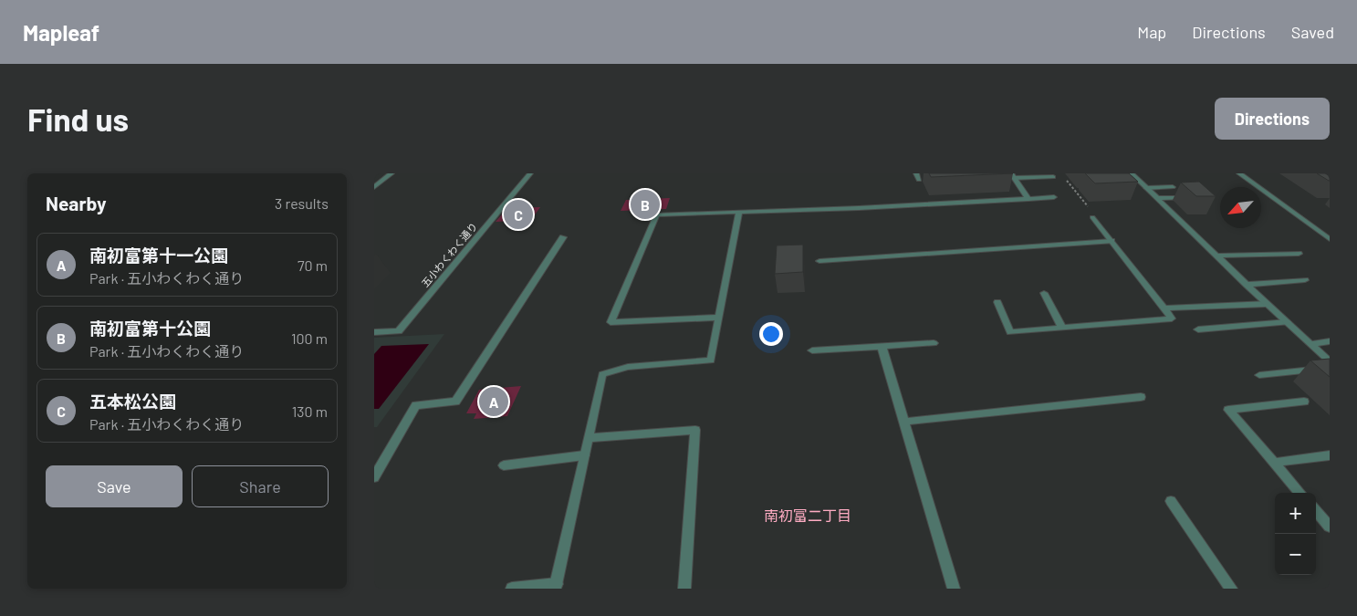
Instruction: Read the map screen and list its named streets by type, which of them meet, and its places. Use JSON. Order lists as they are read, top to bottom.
{
  "streets": {
    "street": ["五小わくわく通り"]
  },
  "districts": ["南初富二丁目"],
  "north": "bottom left",
  "page": {
    "header": "Mapleaf",
    "nav": ["Map", "Directions", "Saved"],
    "buttons": [
      "Directions",
      ["Save", "Share"]
    ],
    "title": "Find us",
    "heading": ["Nearby", "3 results"],
    "pins": ["B", "C", "A"],
    "list": [
      {
        "mark": "A",
        "name": "南初富第十一公園",
        "note": "Park · 五小わくわく通り",
        "value": "70 m"
      },
      {
        "mark": "B",
        "name": "南初富第十公園",
        "note": "Park · 五小わくわく通り",
        "value": "100 m"
      },
      {
        "mark": "C",
        "name": "五本松公園",
        "note": "Park · 五小わくわく通り",
        "value": "130 m"
      }
    ],
    "map_buttons": ["+", "−"]
  }
}
